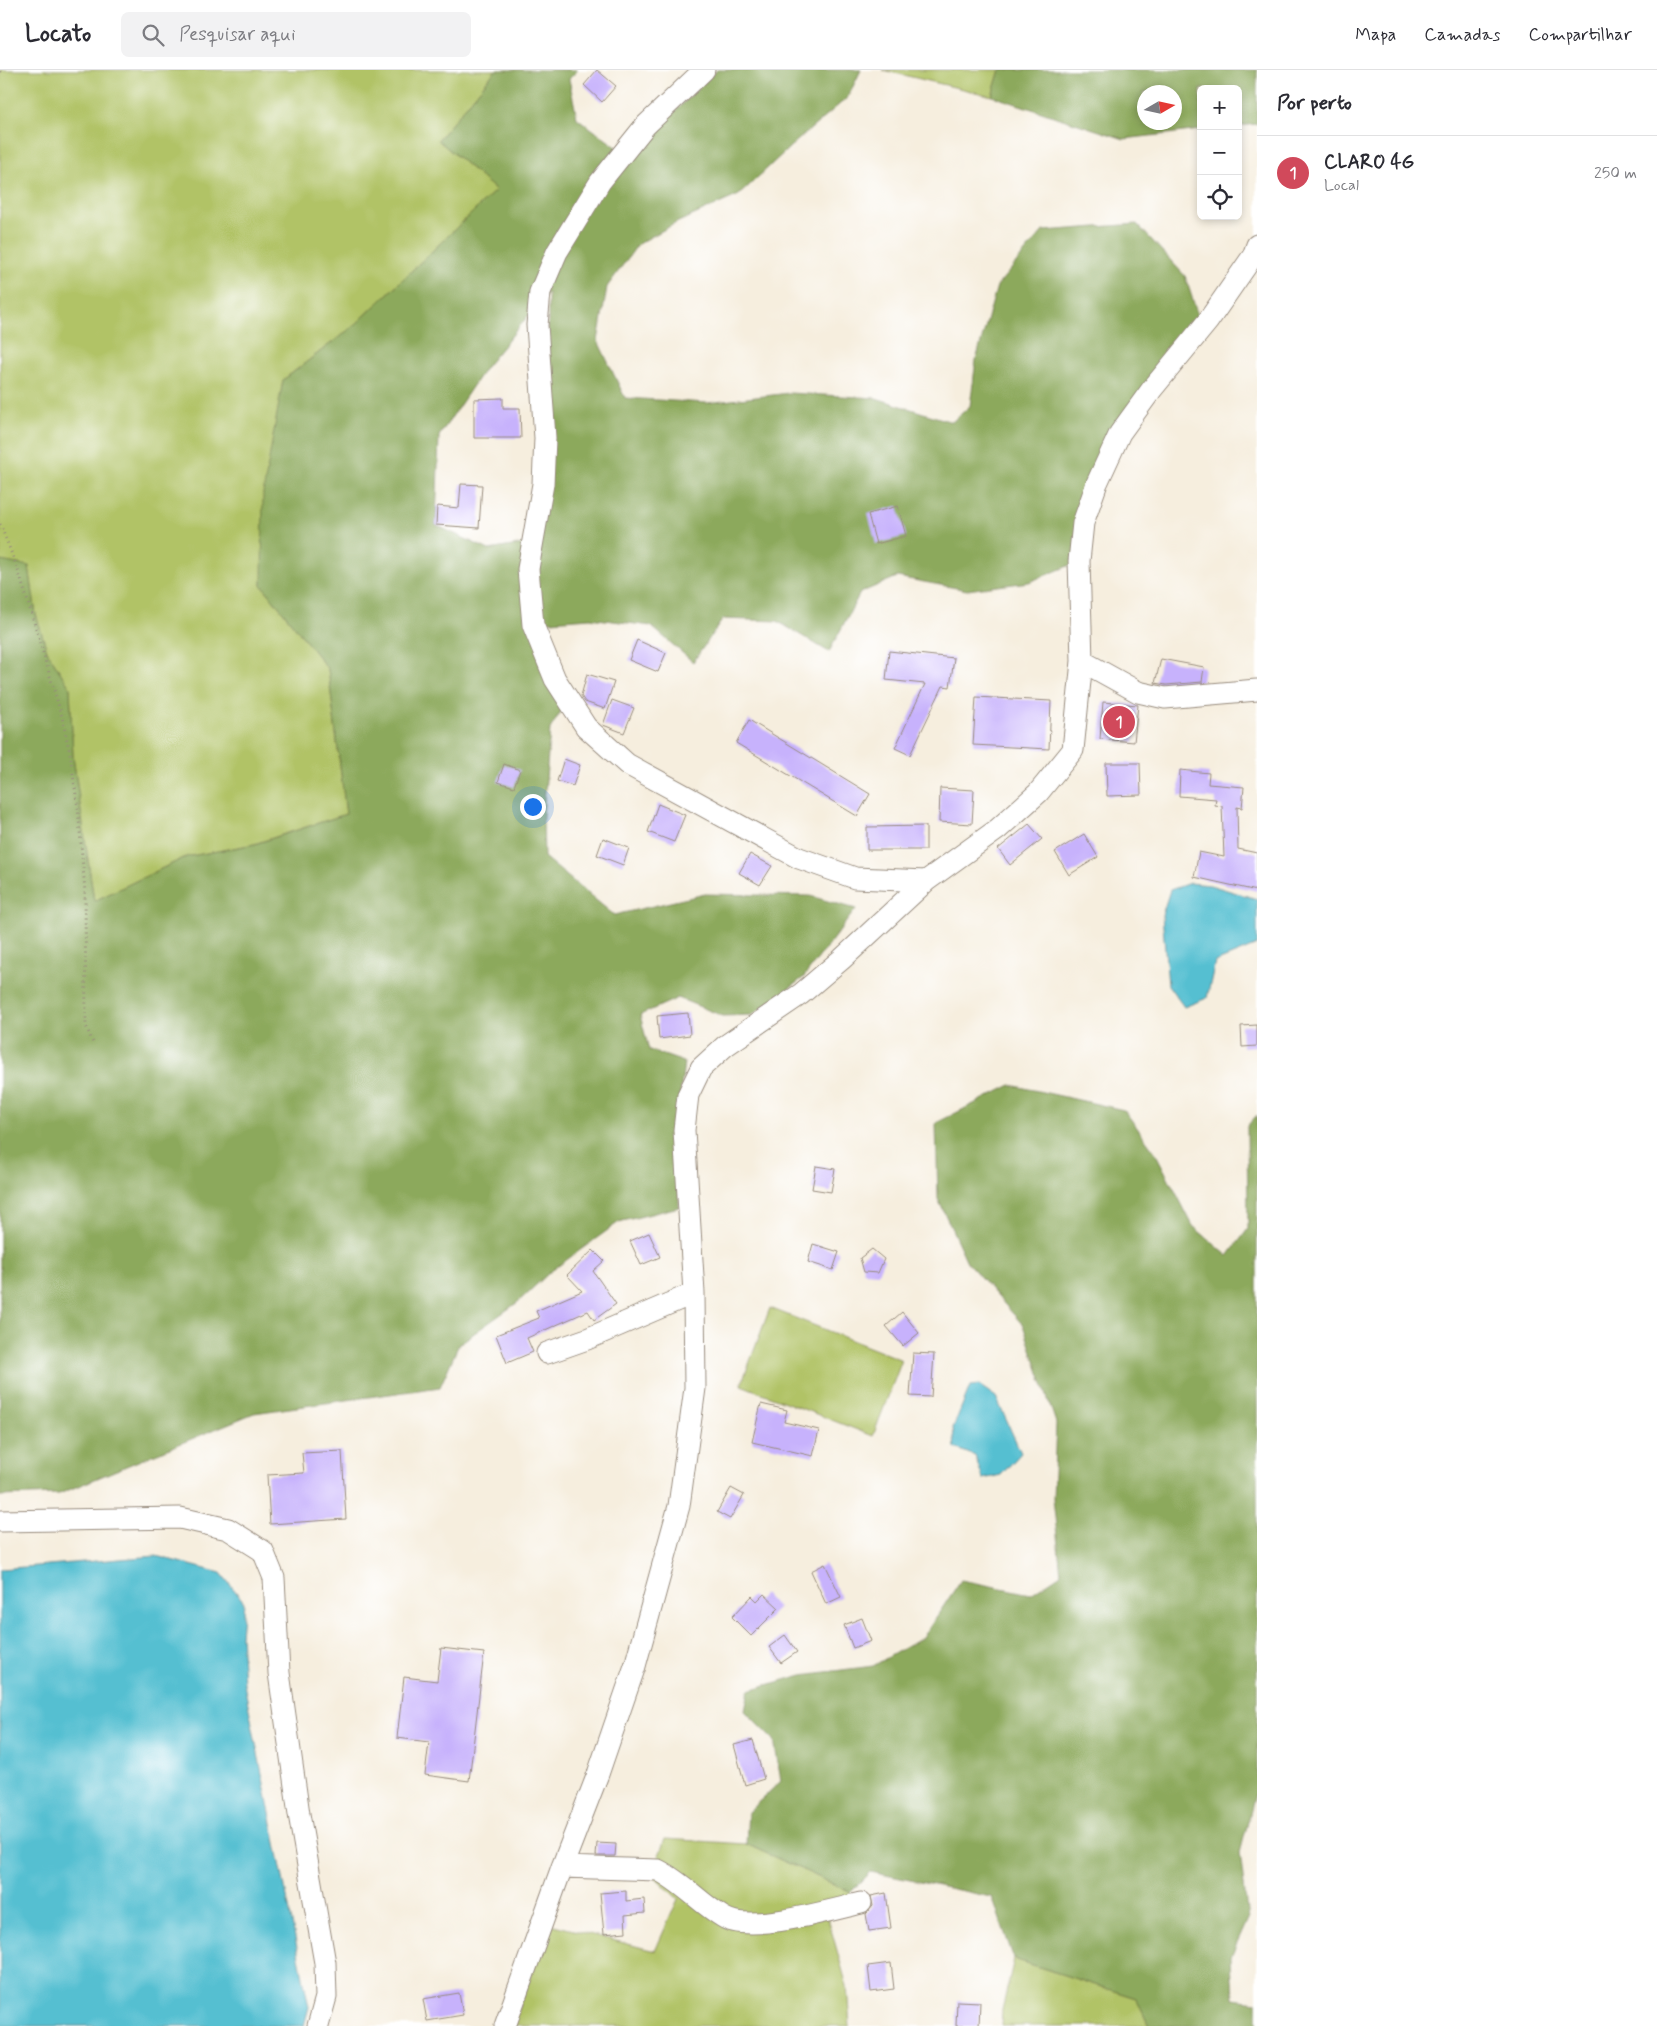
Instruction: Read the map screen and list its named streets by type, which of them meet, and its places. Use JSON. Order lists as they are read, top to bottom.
{
  "north": "right",
  "page": {
    "header": "Locato",
    "search": "Pesquisar aqui",
    "nav": ["Mapa", "Camadas", "Compartilhar"],
    "heading": "Por perto",
    "map_buttons": ["+", "−"],
    "list": [
      {
        "mark": "1",
        "name": "CLARO 4G",
        "note": "Local",
        "value": "250 m"
      }
    ],
    "pins": "1"
  }
}
